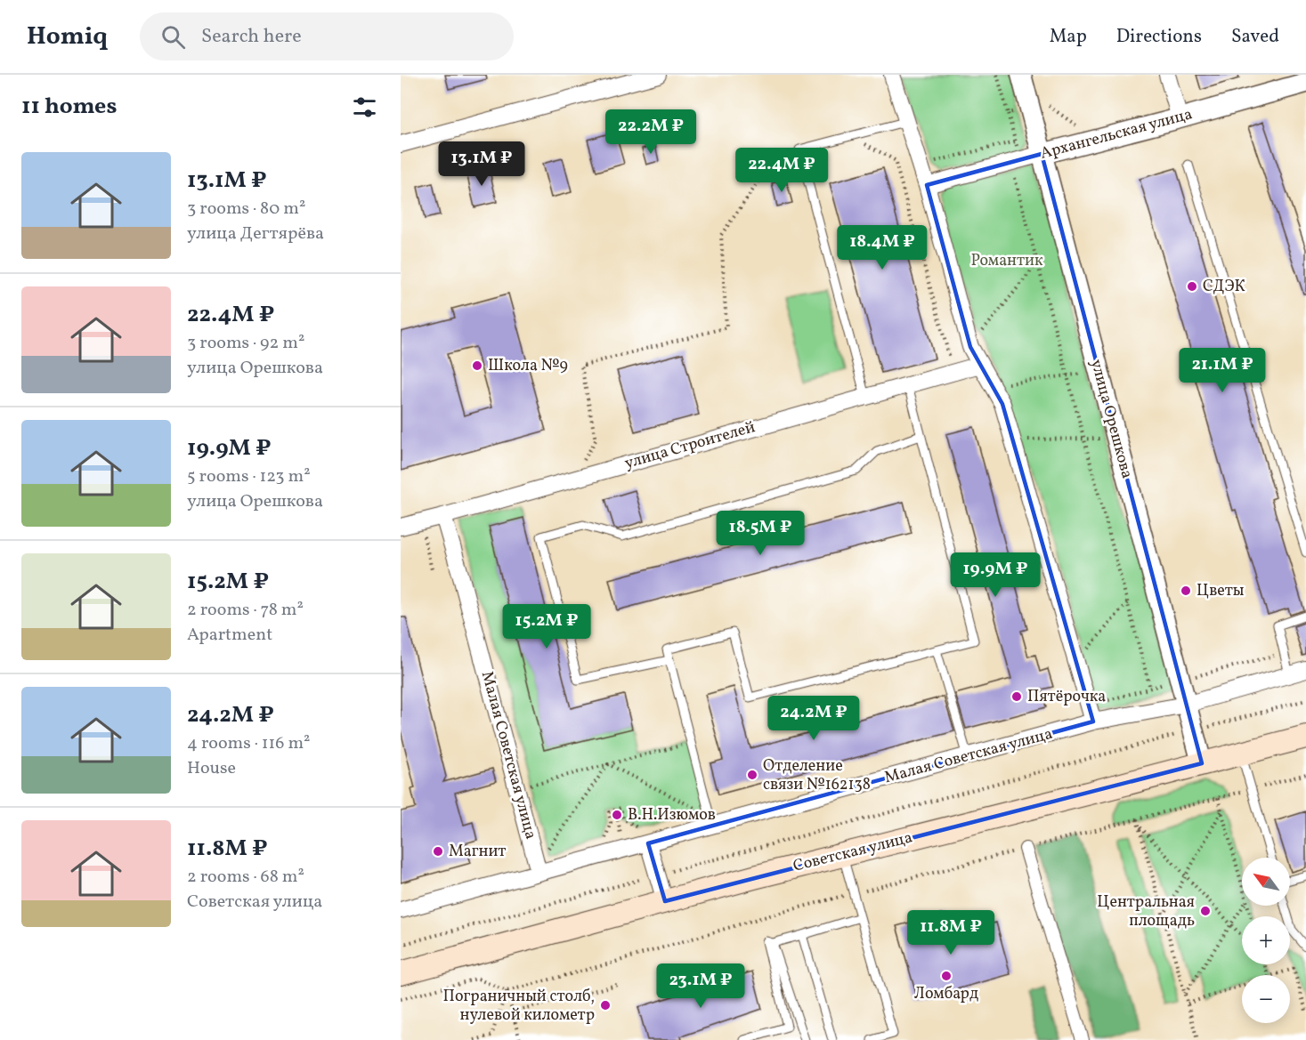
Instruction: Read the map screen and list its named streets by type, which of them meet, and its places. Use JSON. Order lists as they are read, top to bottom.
{
  "streets": {
    "main road": ["Советская улица"],
    "street": [
      "Архангельская улица",
      "улица Орешкова",
      "улица Строителей",
      "Малая Советская улица"
    ]
  },
  "crossings": [
    ["Архангельская улица", "улица Орешкова"],
    ["улица Орешкова", "Малая Советская улица"],
    ["улица Орешкова", "Советская улица"],
    ["улица Строителей", "Малая Советская улица"]
  ],
  "parks": ["Романтик"],
  "places": [
    "СДЭК",
    "Школа №9",
    "Цветы",
    "Пятёрочка",
    "Отделение связи №162138",
    "В.Н.Изюмов",
    "Магнит",
    "Центральная площадь",
    "Ломбард",
    "Пограничный столб, нулевой километр"
  ],
  "north": "top left",
  "page": {
    "header": "Homiq",
    "search": "Search here",
    "nav": ["Map", "Directions", "Saved"],
    "heading": "11 homes",
    "price": [
      "22.2M ₽",
      "13.1M ₽",
      "22.4M ₽",
      "18.4M ₽",
      "21.1M ₽",
      "18.5M ₽",
      "19.9M ₽",
      "15.2M ₽",
      "24.2M ₽",
      "11.8M ₽",
      "23.1M ₽"
    ],
    "list": [
      {
        "name": "13.1M ₽",
        "note": "3 rooms · 80 m² · улица Дегтярёва"
      },
      {
        "name": "22.4M ₽",
        "note": "3 rooms · 92 m² · улица Орешкова"
      },
      {
        "name": "19.9M ₽",
        "note": "5 rooms · 123 m² · улица Орешкова"
      },
      {
        "name": "15.2M ₽",
        "note": "2 rooms · 78 m² · Apartment"
      },
      {
        "name": "24.2M ₽",
        "note": "4 rooms · 116 m² · House"
      },
      {
        "name": "11.8M ₽",
        "note": "2 rooms · 68 m² · Советская улица"
      }
    ],
    "map_buttons": ["+", "−"]
  }
}
